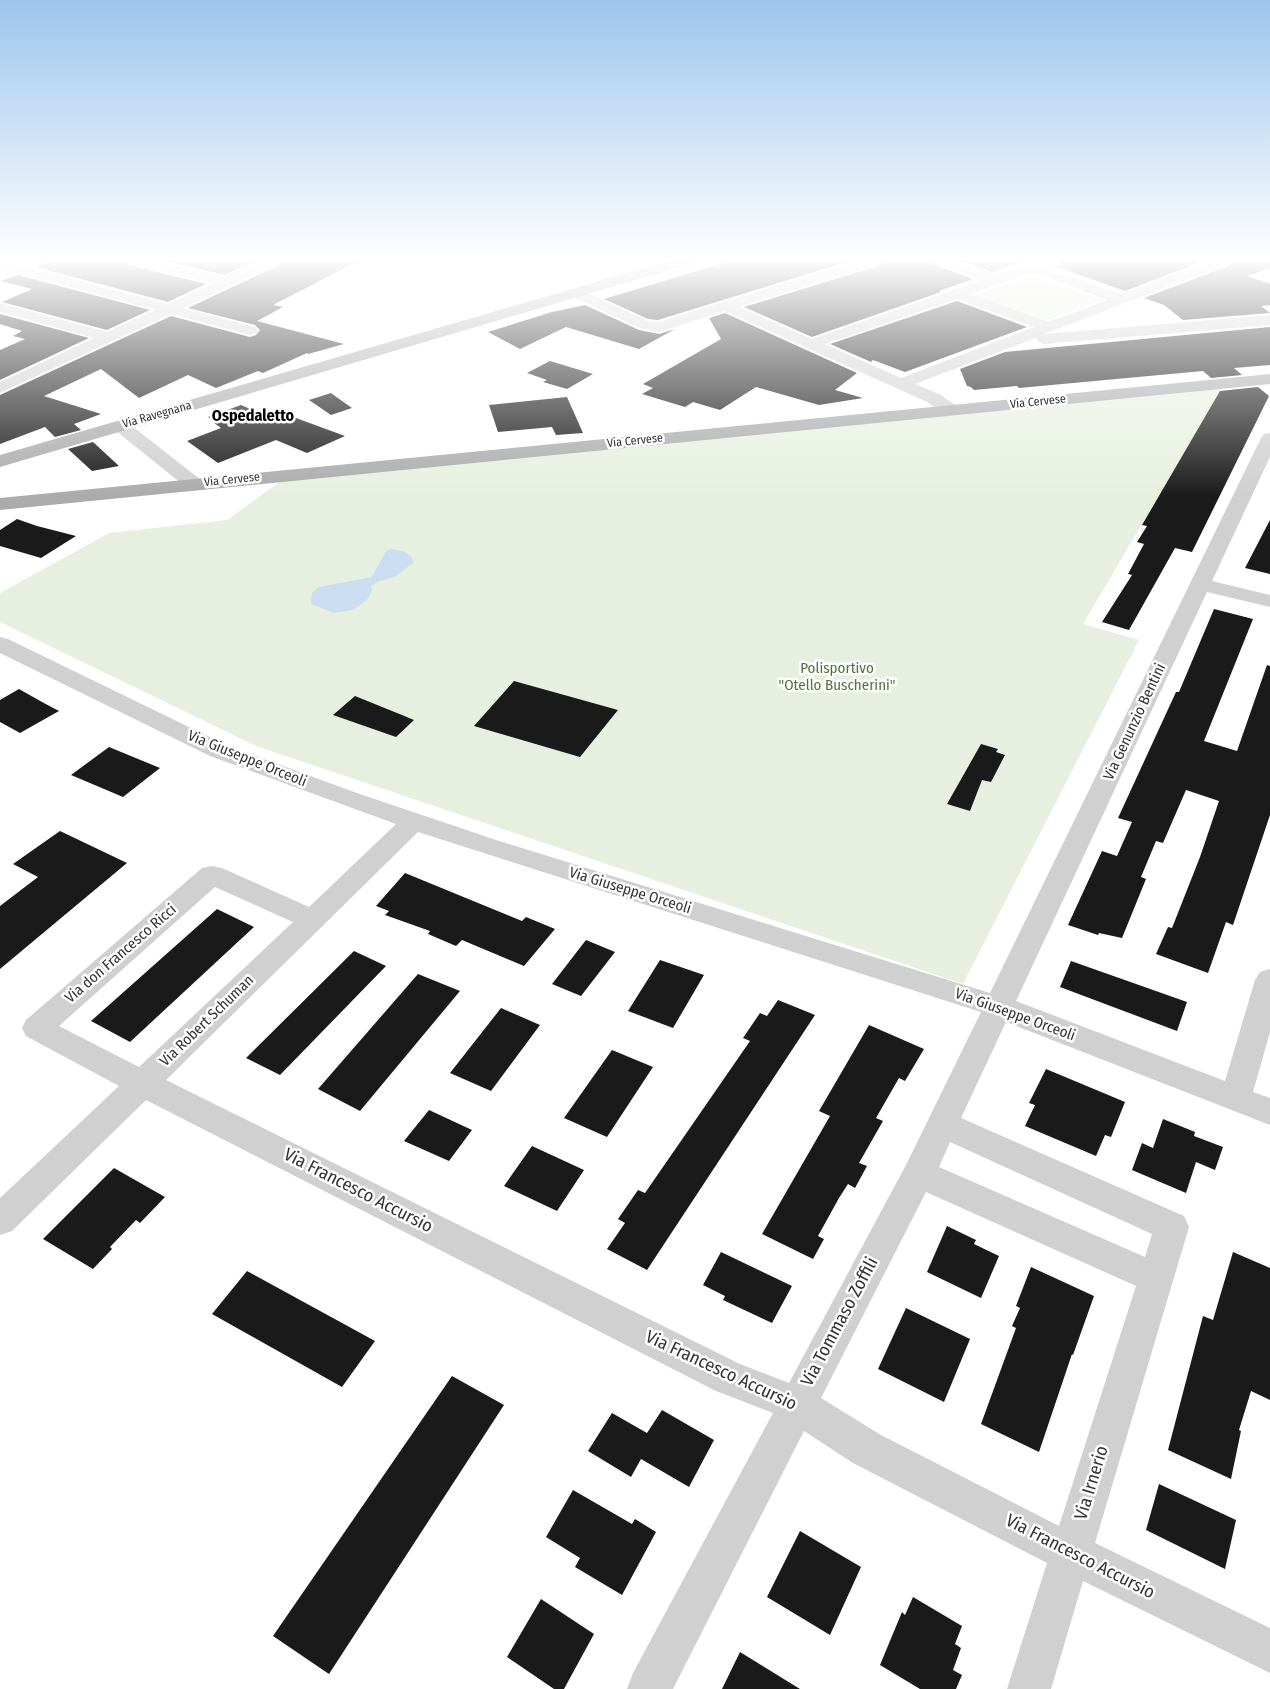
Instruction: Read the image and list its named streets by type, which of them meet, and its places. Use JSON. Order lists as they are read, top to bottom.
{
  "streets": {
    "main road": ["Via Cervese", "Via Ravegnana"],
    "street": [
      "Via Genunzio Bentini",
      "Via Giuseppe Orceoli",
      "Via don Francesco Ricci",
      "Via Robert Schuman",
      "Via Francesco Accursio",
      "Via Tommaso Zoffili",
      "Via Irnerio"
    ]
  },
  "crossings": [
    ["Via Genunzio Bentini", "Via Giuseppe Orceoli"],
    ["Via Genunzio Bentini", "Via Tommaso Zoffili"],
    ["Via Giuseppe Orceoli", "Via Robert Schuman"],
    ["Via Giuseppe Orceoli", "Via Tommaso Zoffili"],
    ["Via don Francesco Ricci", "Via Robert Schuman"],
    ["Via don Francesco Ricci", "Via Francesco Accursio"],
    ["Via Robert Schuman", "Via Francesco Accursio"],
    ["Via Francesco Accursio", "Via Tommaso Zoffili"],
    ["Via Francesco Accursio", "Via Irnerio"],
    ["Via Tommaso Zoffili", "Via Irnerio"]
  ],
  "districts": ["Ospedaletto"],
  "parks": ["Polisportivo \"Otello Buscherini\""]
}
